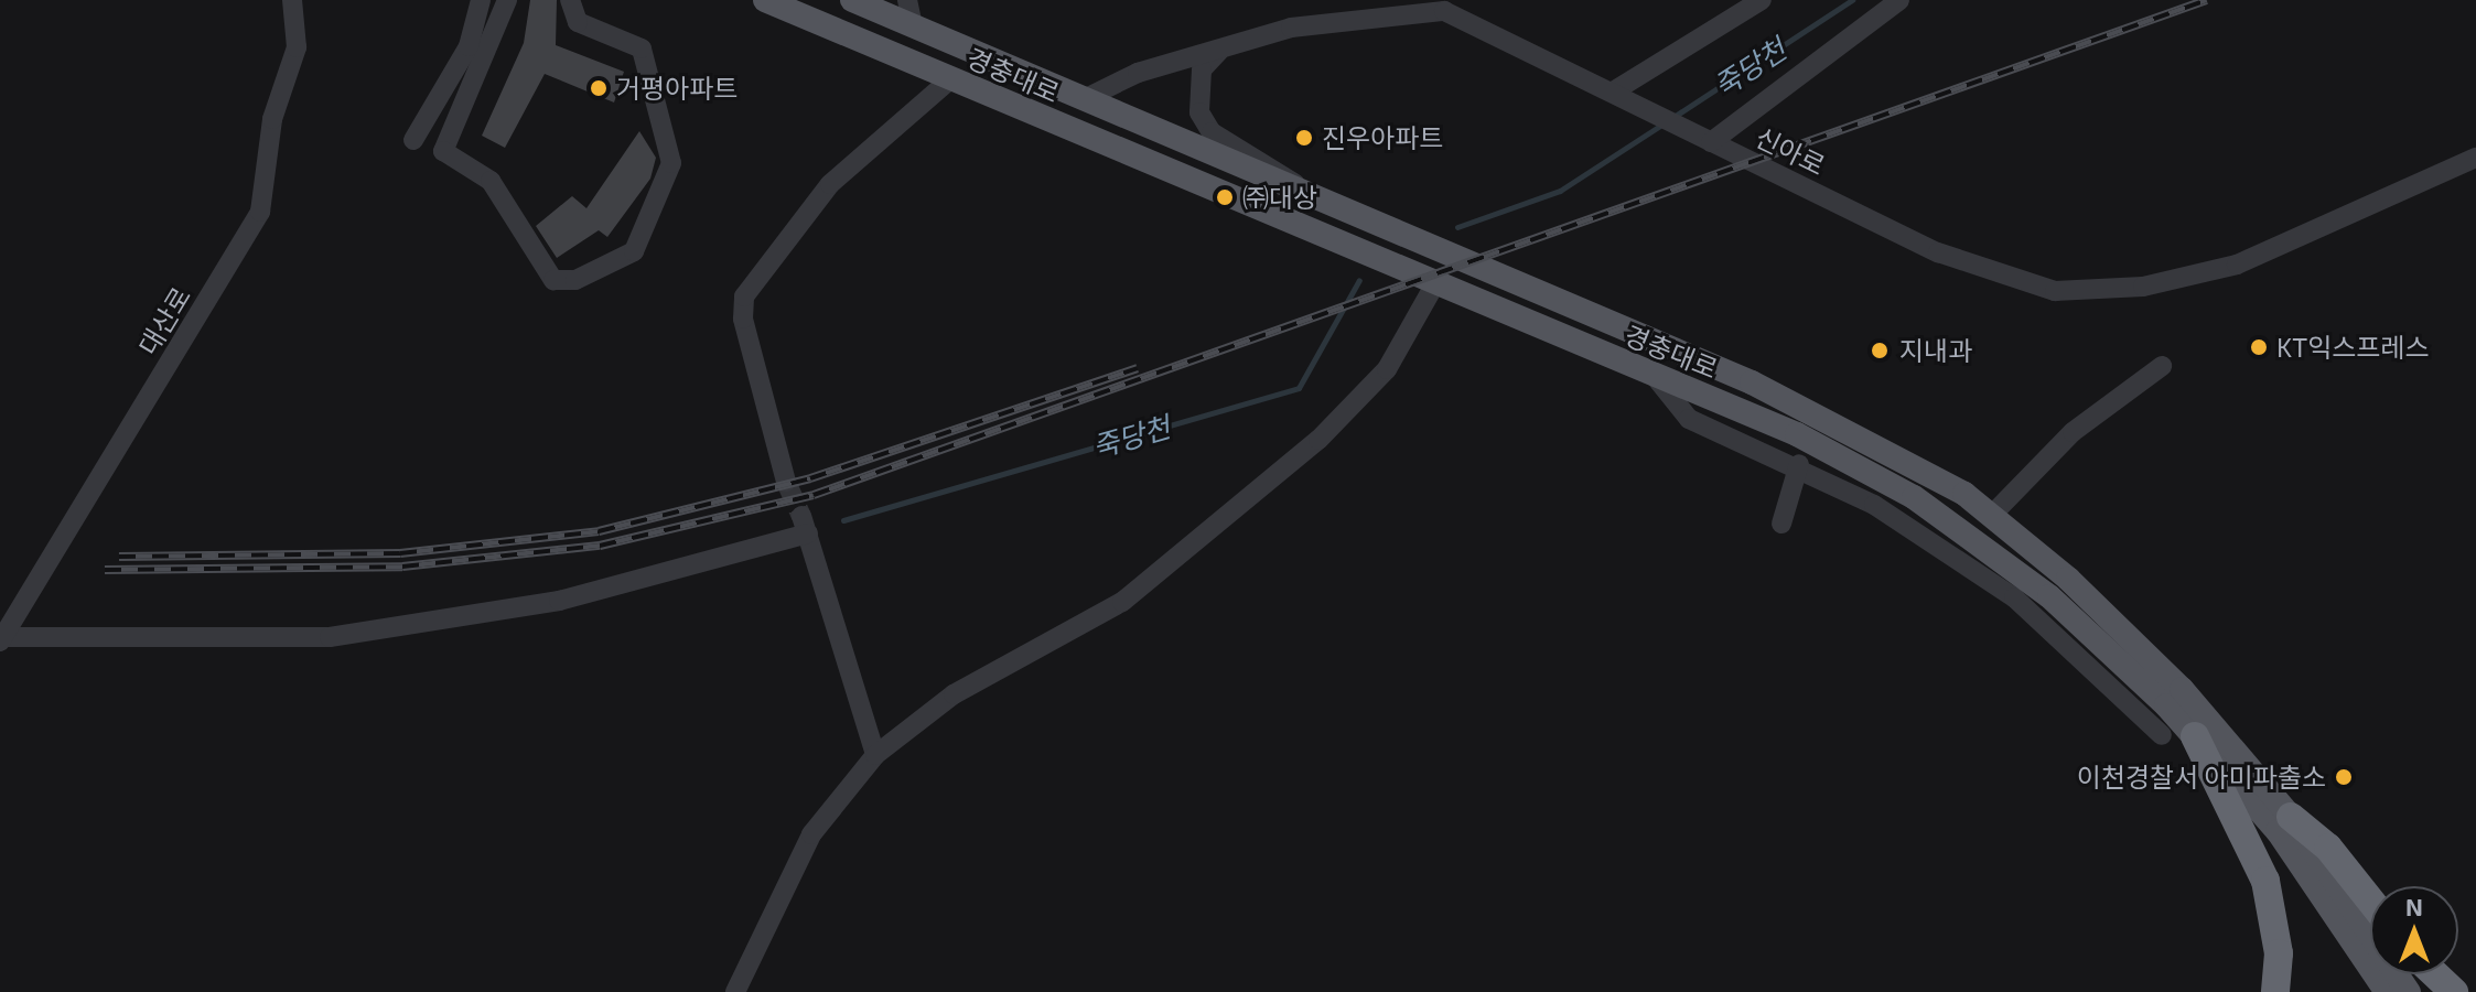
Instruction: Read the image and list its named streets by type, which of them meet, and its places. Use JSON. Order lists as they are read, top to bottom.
{
  "streets": {
    "main road": ["경충대로"],
    "street": ["신아로", "대산로"]
  },
  "crossings": [
    ["경충대로", "신아로"]
  ],
  "water": ["죽당천"],
  "places": [
    "거평아파트",
    "진우아파트",
    "㈜대상",
    "KT익스프레스",
    "지내과",
    "이천경찰서 아미파출소"
  ],
  "north": "top"
}
